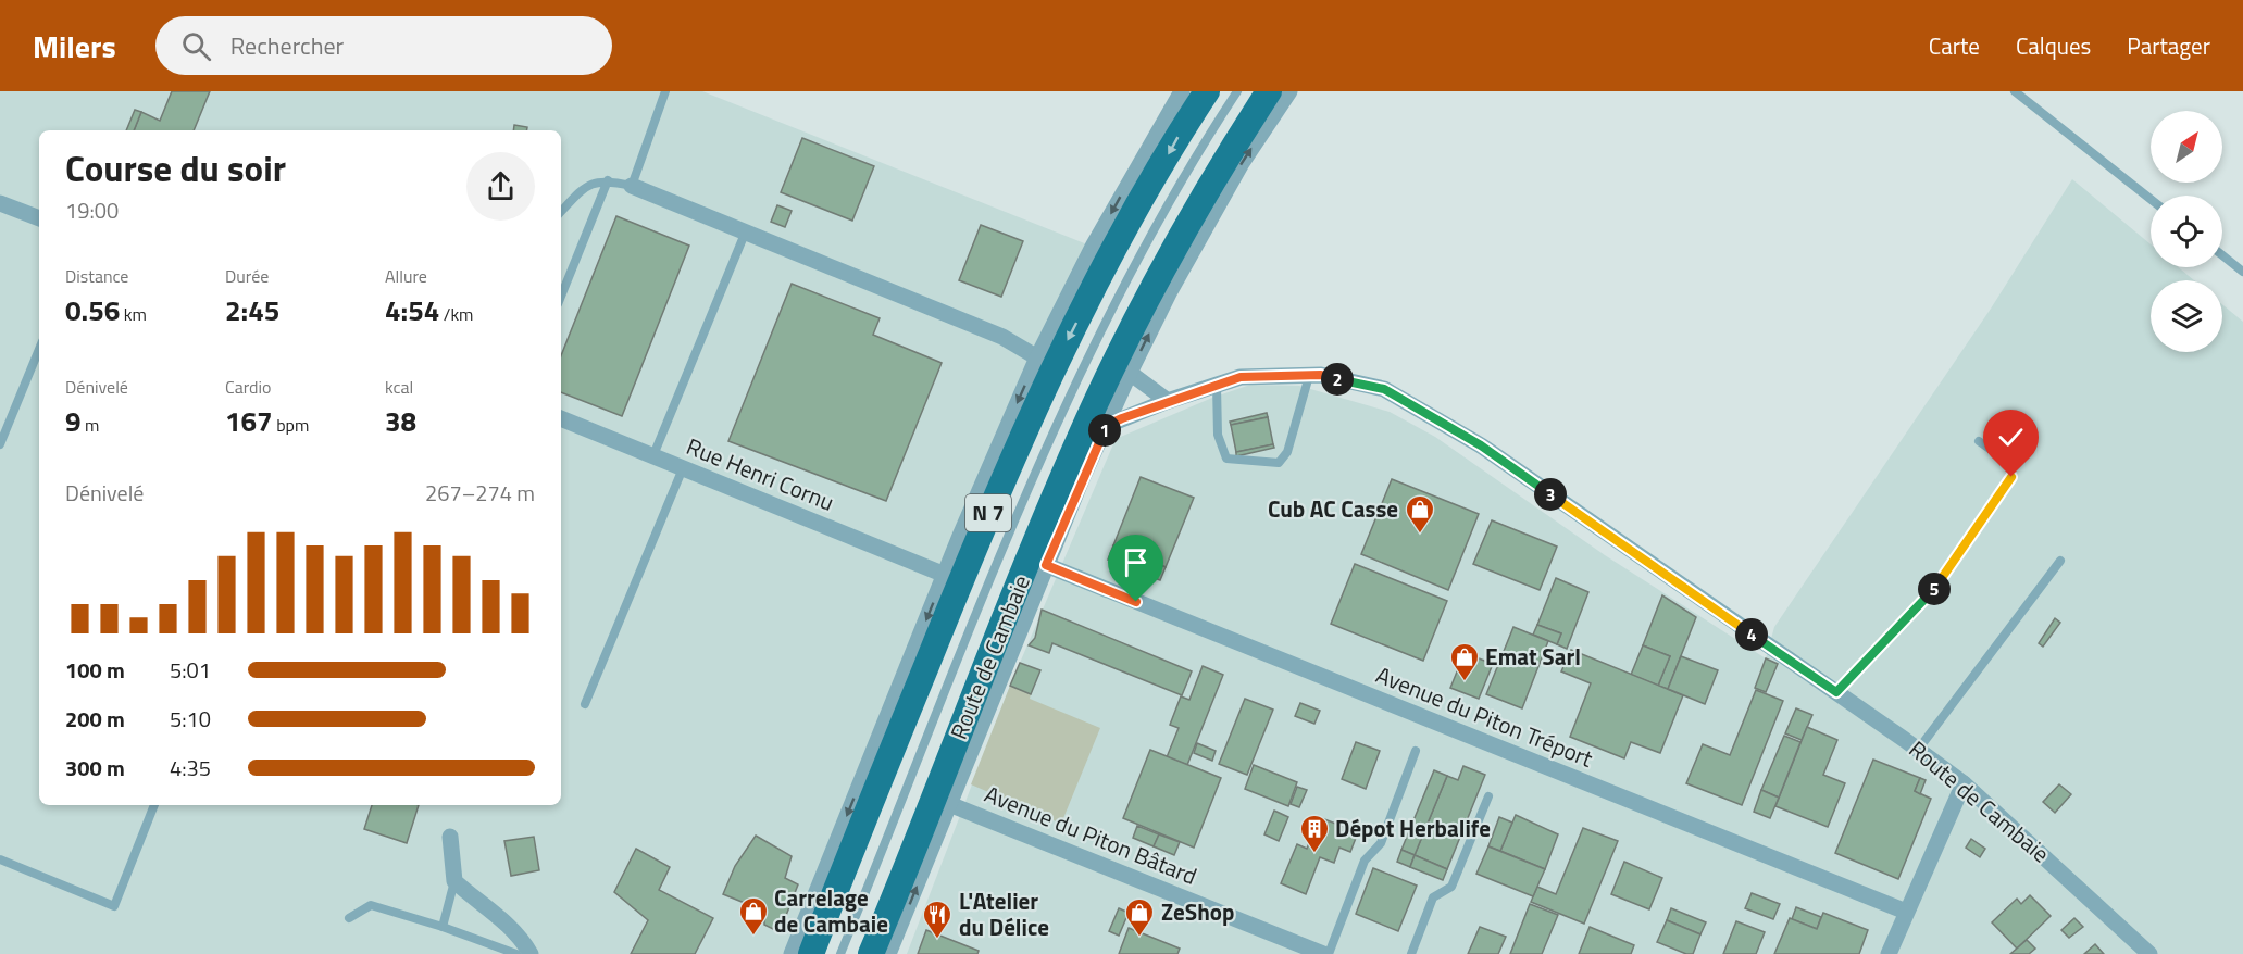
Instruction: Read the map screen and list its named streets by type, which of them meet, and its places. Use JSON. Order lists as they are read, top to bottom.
{
  "streets": {
    "main road": ["N 7", "Route de Cambaie"],
    "street": ["Rue Henri Cornu", "Avenue du Piton Tréport", "Avenue du Piton Bâtard"]
  },
  "places": {
    "shop": [
      "Cub AC Casse",
      "Emat Sarl",
      "Carrelage de Cambaie",
      "ZeShop"
    ],
    "building": ["Dépot Herbalife"],
    "restaurant": ["L'Atelier du Délice"]
  },
  "north": "top right",
  "page": {
    "header": "Milers",
    "search": "Rechercher",
    "nav": ["Carte", "Calques", "Partager"],
    "heading": ["Course du soir", "19:00"],
    "stats": [
      ["Distance", "0.56 km"],
      ["Durée", "2:45"],
      ["Allure", "4:54 /km"],
      ["Dénivelé", "9 m"],
      ["Cardio", "167 bpm"],
      ["kcal", "38"]
    ],
    "pins": [
      "2",
      "1",
      "3",
      "5",
      "4"
    ],
    "chart": ["Dénivelé", "267–274 m"],
    "list": [
      {
        "name": "100 m",
        "note": "5:01"
      },
      {
        "name": "200 m",
        "note": "5:10"
      },
      {
        "name": "300 m",
        "note": "4:35"
      }
    ]
  }
}
